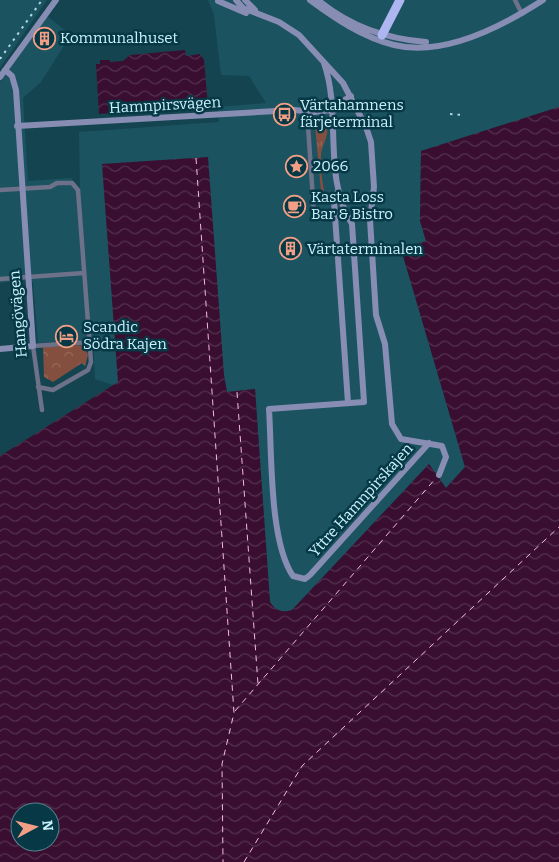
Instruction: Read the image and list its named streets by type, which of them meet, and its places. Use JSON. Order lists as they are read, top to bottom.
{
  "streets": {
    "main road": ["Hamnpirsvägen", "Hangövägen", "Yttre Hamnpirskajen"]
  },
  "crossings": [
    ["Hamnpirsvägen", "Hangövägen"]
  ],
  "places": {
    "building": ["Kommunalhuset", "Värtaterminalen"],
    "bus stop": ["Värtahamnens färjeterminal"],
    "place": ["2066"],
    "cafe": ["Kasta Loss Bar & Bistro"],
    "hotel": ["Scandic Södra Kajen"]
  },
  "north": "right"
}
